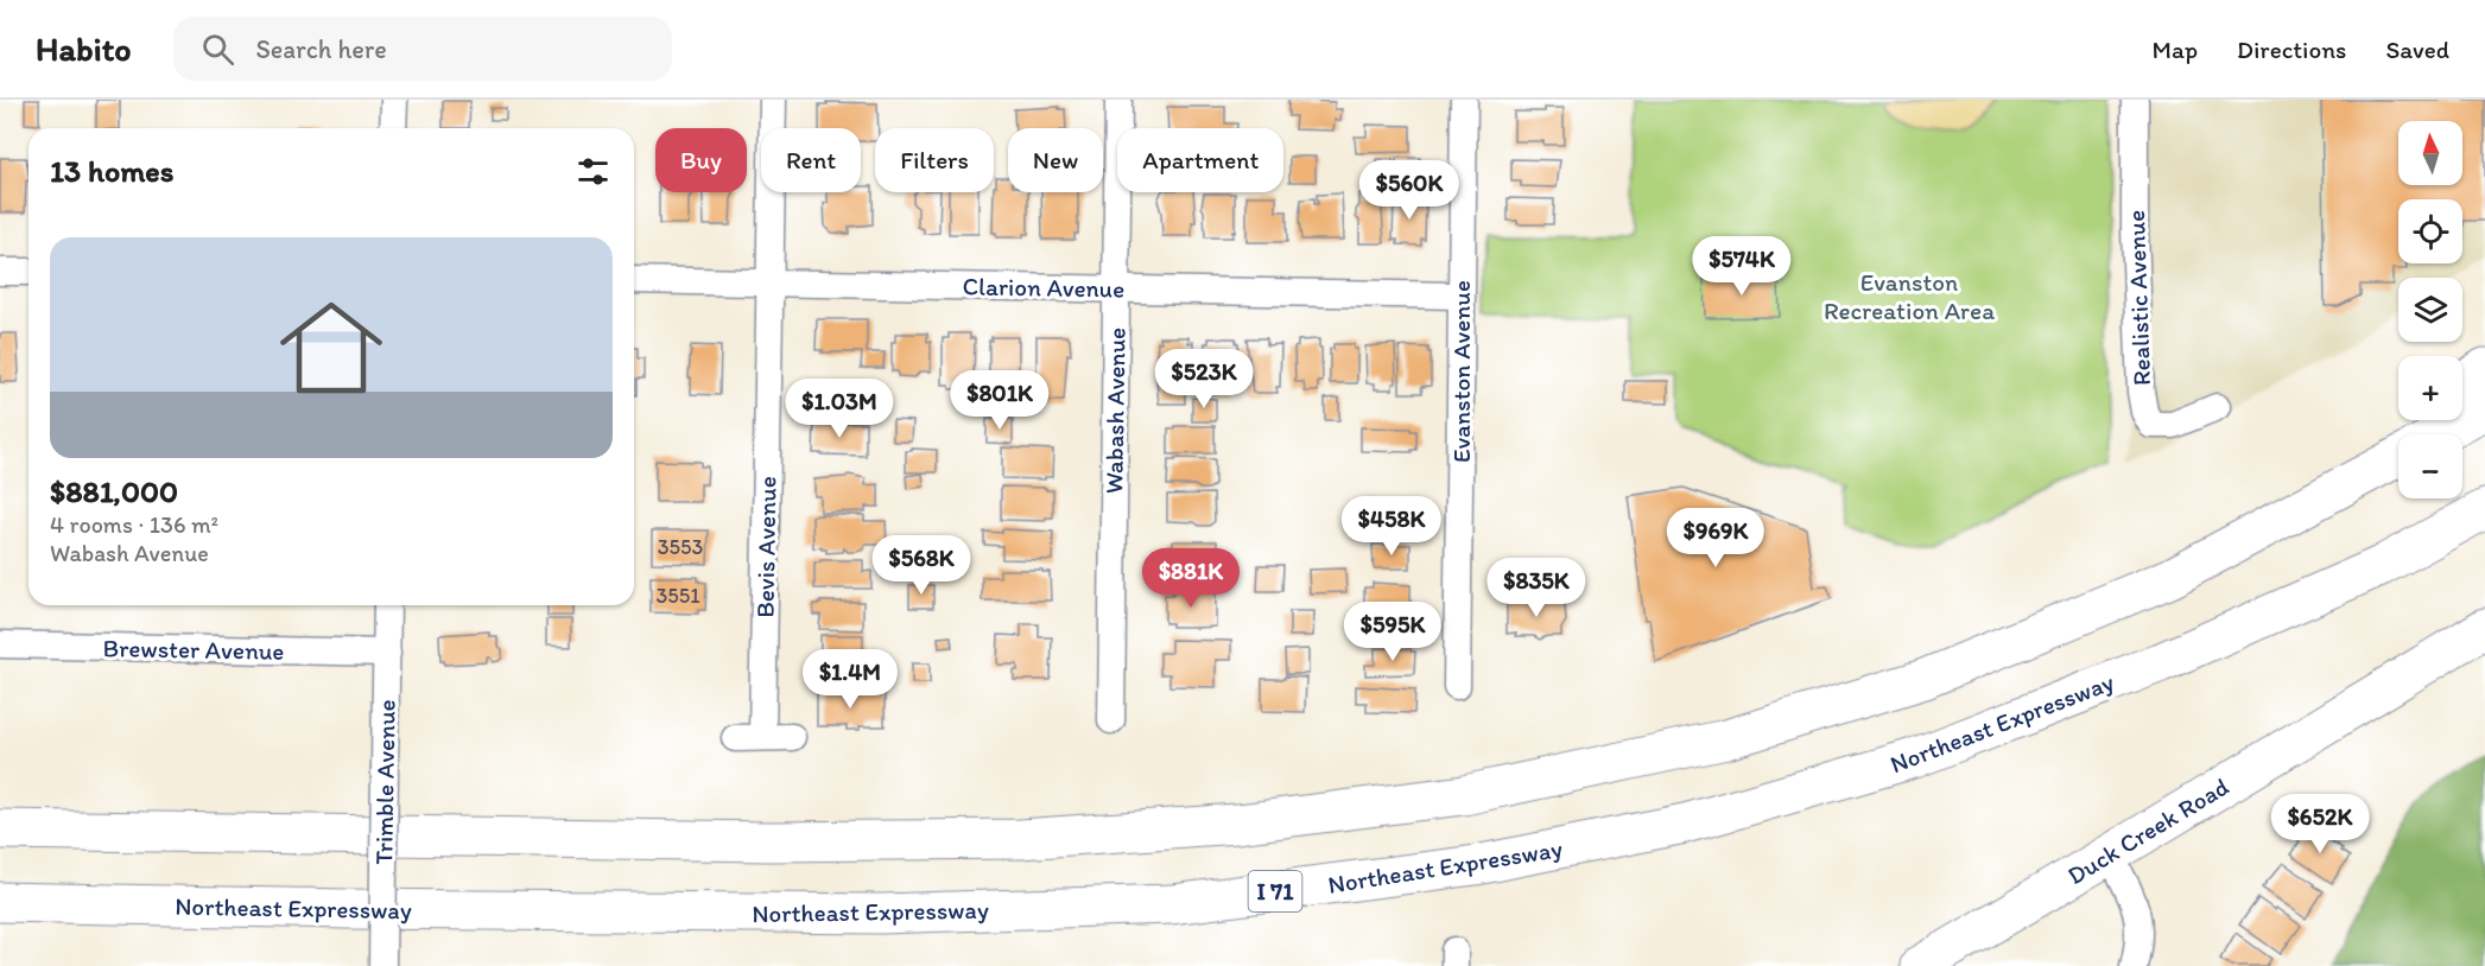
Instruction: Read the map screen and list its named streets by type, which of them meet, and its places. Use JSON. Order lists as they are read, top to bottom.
{
  "streets": {
    "main road": ["Northeast Expressway", "Duck Creek Road", "I 71"],
    "street": [
      "Clarion Avenue",
      "Realistic Avenue",
      "Evanston Avenue",
      "Wabash Avenue",
      "Bevis Avenue",
      "Brewster Avenue",
      "Trimble Avenue"
    ]
  },
  "crossings": [
    ["Clarion Avenue", "Evanston Avenue"],
    ["Clarion Avenue", "Wabash Avenue"],
    ["Clarion Avenue", "Bevis Avenue"],
    ["Brewster Avenue", "Trimble Avenue"]
  ],
  "parks": ["Evanston Recreation Area"],
  "house_numbers": ["3553", "3551"],
  "north": "top",
  "page": {
    "header": "Habito",
    "search": "Search here",
    "nav": ["Map", "Directions", "Saved"],
    "map_buttons": ["+", "−"],
    "chip": [
      "Buy",
      "Rent",
      "Filters",
      "New",
      "Apartment"
    ],
    "heading": "13 homes",
    "price": [
      "$560K",
      "$574K",
      "$523K",
      "$801K",
      "$1.03M",
      "$458K",
      "$969K",
      "$568K",
      "$881K",
      "$835K",
      "$595K",
      "$1.4M",
      "$652K"
    ],
    "list": [
      {
        "name": "$881,000",
        "note": "4 rooms · 136 m² · Wabash Avenue"
      }
    ]
  }
}
